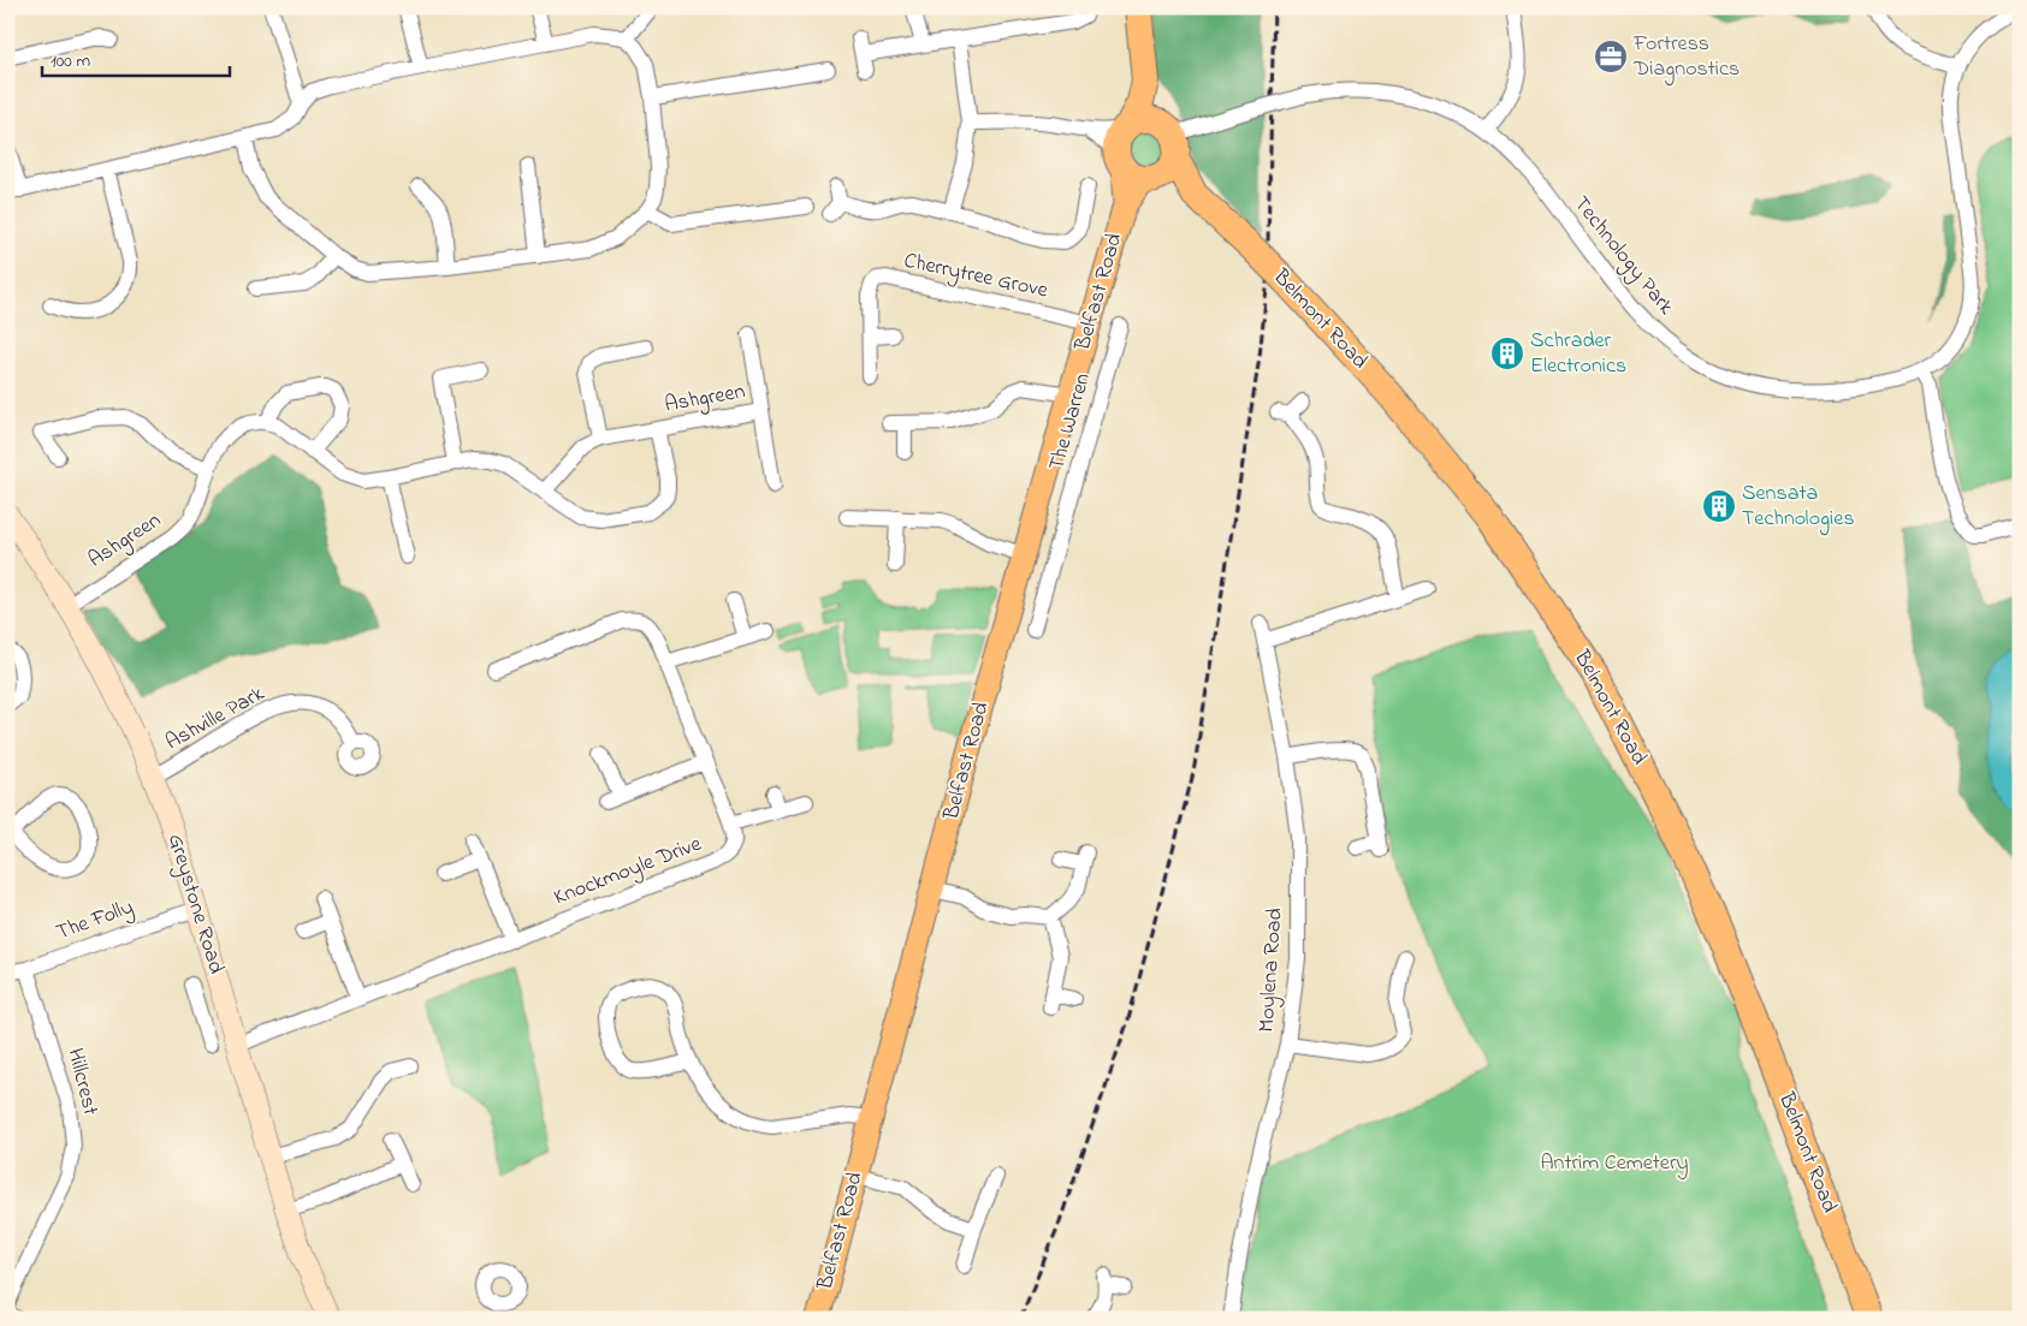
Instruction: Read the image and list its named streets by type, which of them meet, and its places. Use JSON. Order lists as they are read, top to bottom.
{
  "streets": {
    "highway": ["Belfast Road", "Belmont Road"],
    "main road": ["Greystone Road"],
    "street": [
      "Technology Park",
      "Cherrytree Grove",
      "Ashgreen",
      "The Warren",
      "Ashville Park",
      "Knockmoyle Drive",
      "The Folly",
      "Moylena Road",
      "Hillcrest"
    ]
  },
  "crossings": [
    ["Technology Park", "Belfast Road"],
    ["Technology Park", "Belmont Road"],
    ["Cherrytree Grove", "Belfast Road"],
    ["Belfast Road", "Belmont Road"],
    ["Ashgreen", "Greystone Road"],
    ["Ashville Park", "Greystone Road"],
    ["Knockmoyle Drive", "Greystone Road"],
    ["Greystone Road", "The Folly"],
    ["The Folly", "Hillcrest"]
  ],
  "parks": ["Antrim Cemetery"],
  "places": {
    "office": ["Fortress Diagnostics"],
    "building": ["Schrader Electronics", "Sensata Technologies"]
  },
  "scale_bar": "100 m"
}
